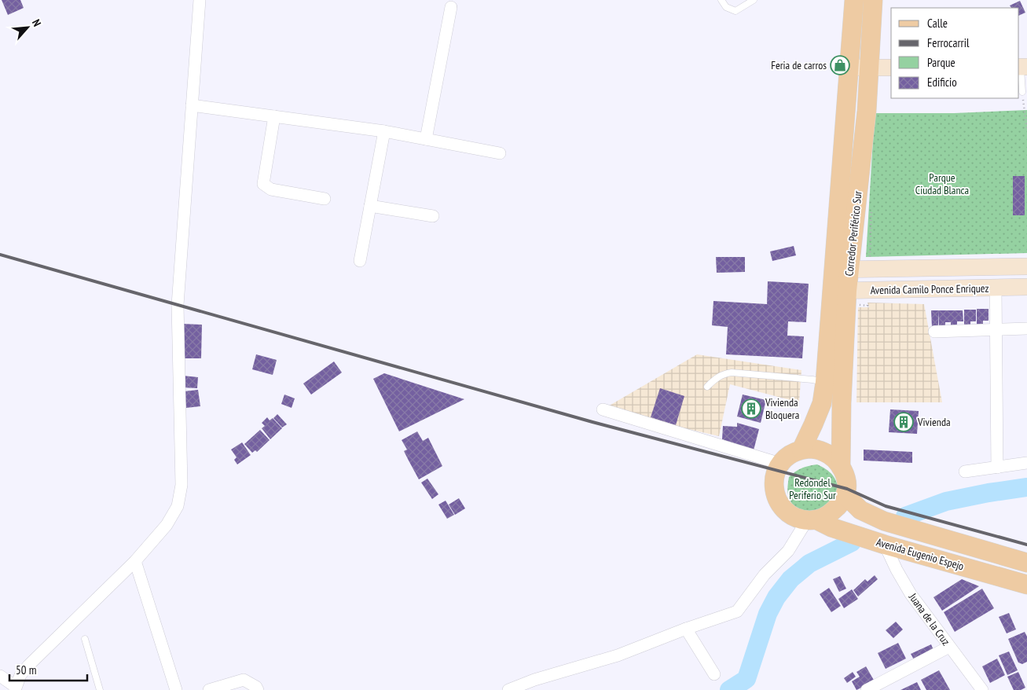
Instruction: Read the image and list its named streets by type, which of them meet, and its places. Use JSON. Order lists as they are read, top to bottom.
{
  "streets": {
    "main road": ["Corredor Periférico Sur", "Avenida Camilo Ponce Enriquez", "Avenida Eugenio Espejo"],
    "street": ["Juana de la Cruz"]
  },
  "crossings": [
    ["Corredor Periférico Sur", "Avenida Camilo Ponce Enriquez"],
    ["Corredor Periférico Sur", "Avenida Eugenio Espejo"],
    ["Avenida Eugenio Espejo", "Juana de la Cruz"]
  ],
  "parks": ["Parque Ciudad Blanca", "Redondel Periferio Sur"],
  "places": {
    "shop": ["Feria de carros"],
    "building": ["Vivienda Bloquera", "Vivienda"]
  },
  "legend": [
    "Calle",
    "Ferrocarril",
    "Parque",
    "Edificio"
  ],
  "scale_bar": "50 m",
  "north": "top right"
}
